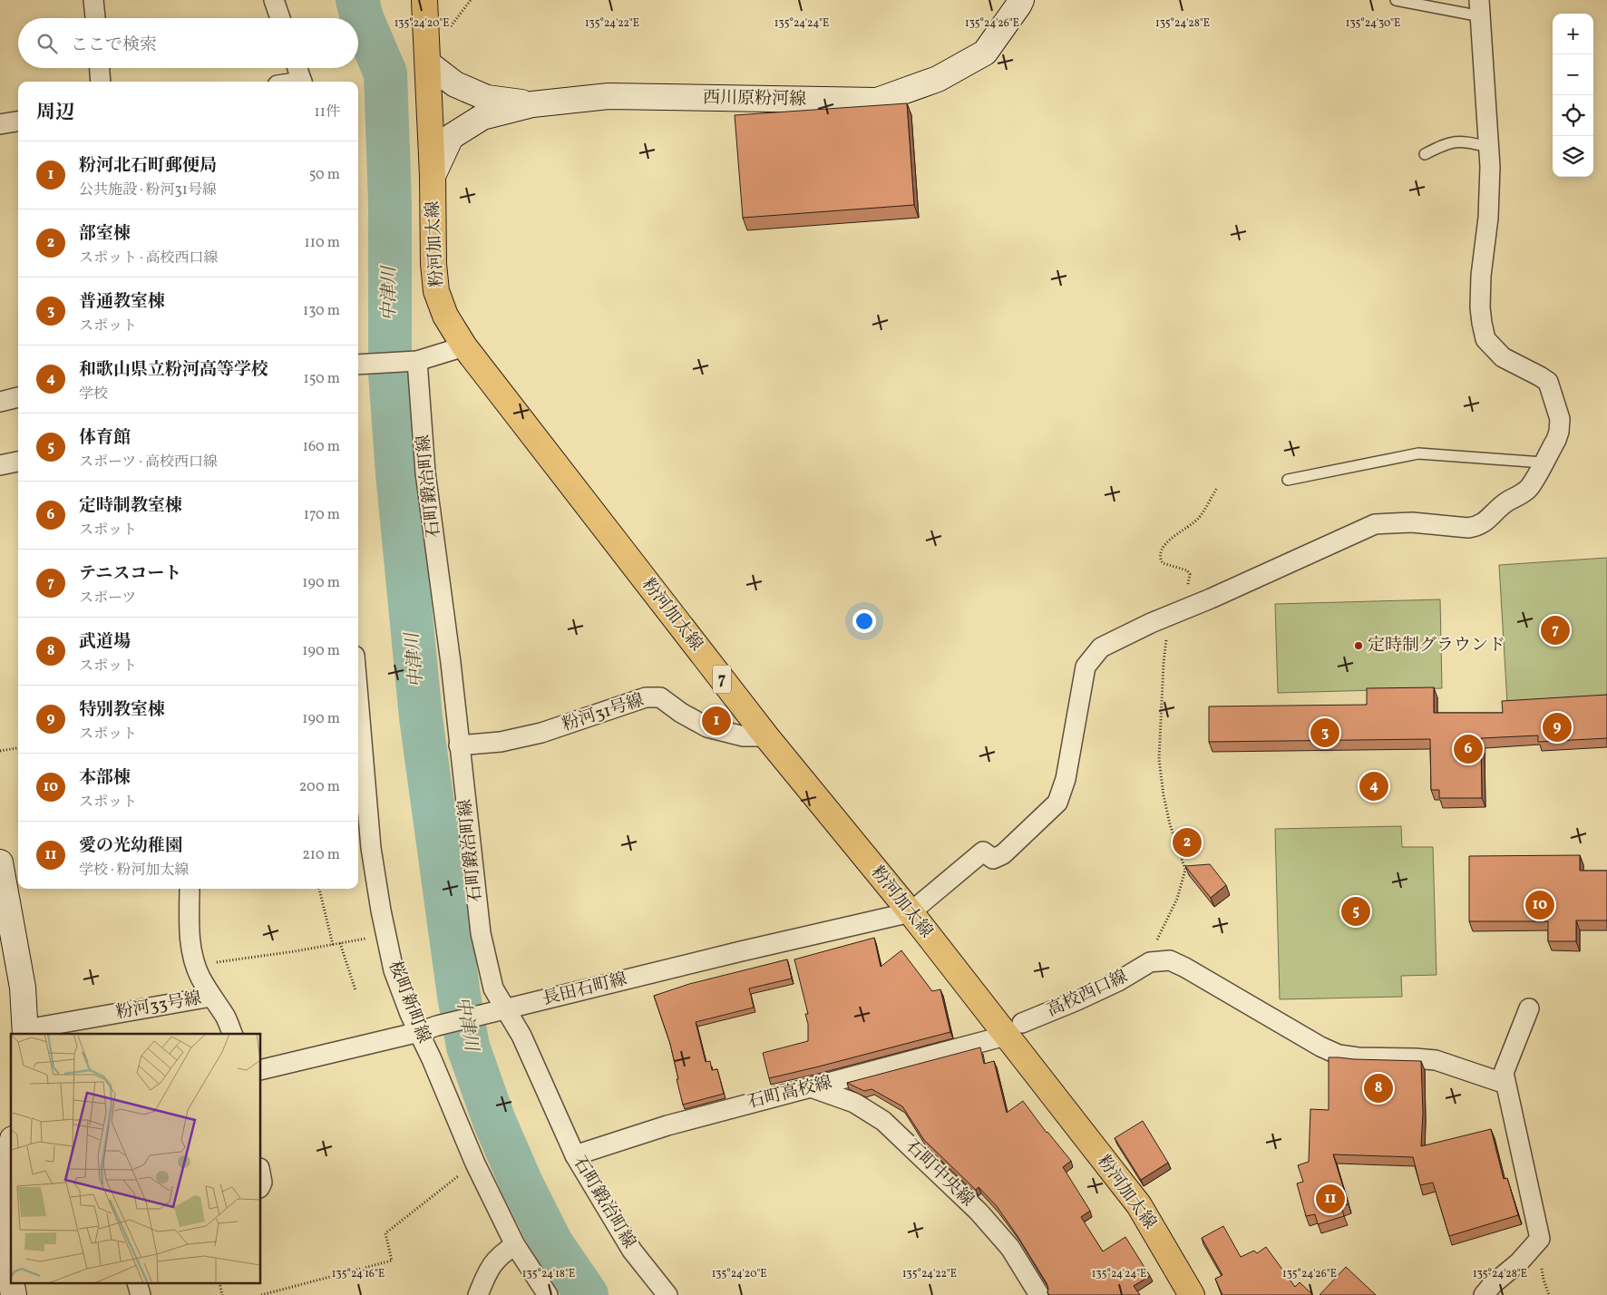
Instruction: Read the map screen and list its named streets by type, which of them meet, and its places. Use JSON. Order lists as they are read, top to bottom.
{
  "streets": {
    "main road": ["西川原粉河線", "粉河加太線", "7"],
    "street": [
      "石町鍛冶町線",
      "粉河31号線",
      "長田石町線",
      "高校西口線",
      "桜町新町線",
      "粉河33号線",
      "石町高校線",
      "石町中央線"
    ]
  },
  "crossings": [
    ["西川原粉河線", "粉河加太線"],
    ["粉河加太線", "粉河31号線"],
    ["粉河加太線", "長田石町線"],
    ["粉河加太線", "高校西口線"],
    ["粉河加太線", "石町高校線"],
    ["石町鍛冶町線", "粉河31号線"],
    ["石町鍛冶町線", "長田石町線"],
    ["石町鍛冶町線", "石町高校線"],
    ["長田石町線", "桜町新町線"],
    ["高校西口線", "石町高校線"],
    ["石町高校線", "石町中央線"]
  ],
  "water": ["中津川"],
  "places": ["定時制グラウンド"],
  "page": {
    "map_buttons": ["+", "−"],
    "search": "ここで検索",
    "heading": ["周辺", "11件"],
    "list": [
      {
        "mark": "1",
        "name": "粉河北石町郵便局",
        "note": "公共施設 · 粉河31号線",
        "value": "50 m"
      },
      {
        "mark": "2",
        "name": "部室棟",
        "note": "スポット · 高校西口線",
        "value": "110 m"
      },
      {
        "mark": "3",
        "name": "普通教室棟",
        "note": "スポット",
        "value": "130 m"
      },
      {
        "mark": "4",
        "name": "和歌山県立粉河高等学校",
        "note": "学校",
        "value": "150 m"
      },
      {
        "mark": "5",
        "name": "体育館",
        "note": "スポーツ · 高校西口線",
        "value": "160 m"
      },
      {
        "mark": "6",
        "name": "定時制教室棟",
        "note": "スポット",
        "value": "170 m"
      },
      {
        "mark": "7",
        "name": "テニスコート",
        "note": "スポーツ",
        "value": "190 m"
      },
      {
        "mark": "8",
        "name": "武道場",
        "note": "スポット",
        "value": "190 m"
      },
      {
        "mark": "9",
        "name": "特別教室棟",
        "note": "スポット",
        "value": "190 m"
      },
      {
        "mark": "10",
        "name": "本部棟",
        "note": "スポット",
        "value": "200 m"
      },
      {
        "mark": "11",
        "name": "愛の光幼稚園",
        "note": "学校 · 粉河加太線",
        "value": "210 m"
      }
    ],
    "pins": [
      "7",
      "1",
      "9",
      "3",
      "6",
      "4",
      "2",
      "10",
      "5",
      "8",
      "11"
    ]
  },
  "coordinates": [
    "135°24'20\"E",
    "135°24'22\"E",
    "135°24'26\"E",
    "135°24'28\"E",
    "135°24'24\"E",
    "135°24'30\"E",
    "135°24'16\"E",
    "135°24'18\"E"
  ]
}
